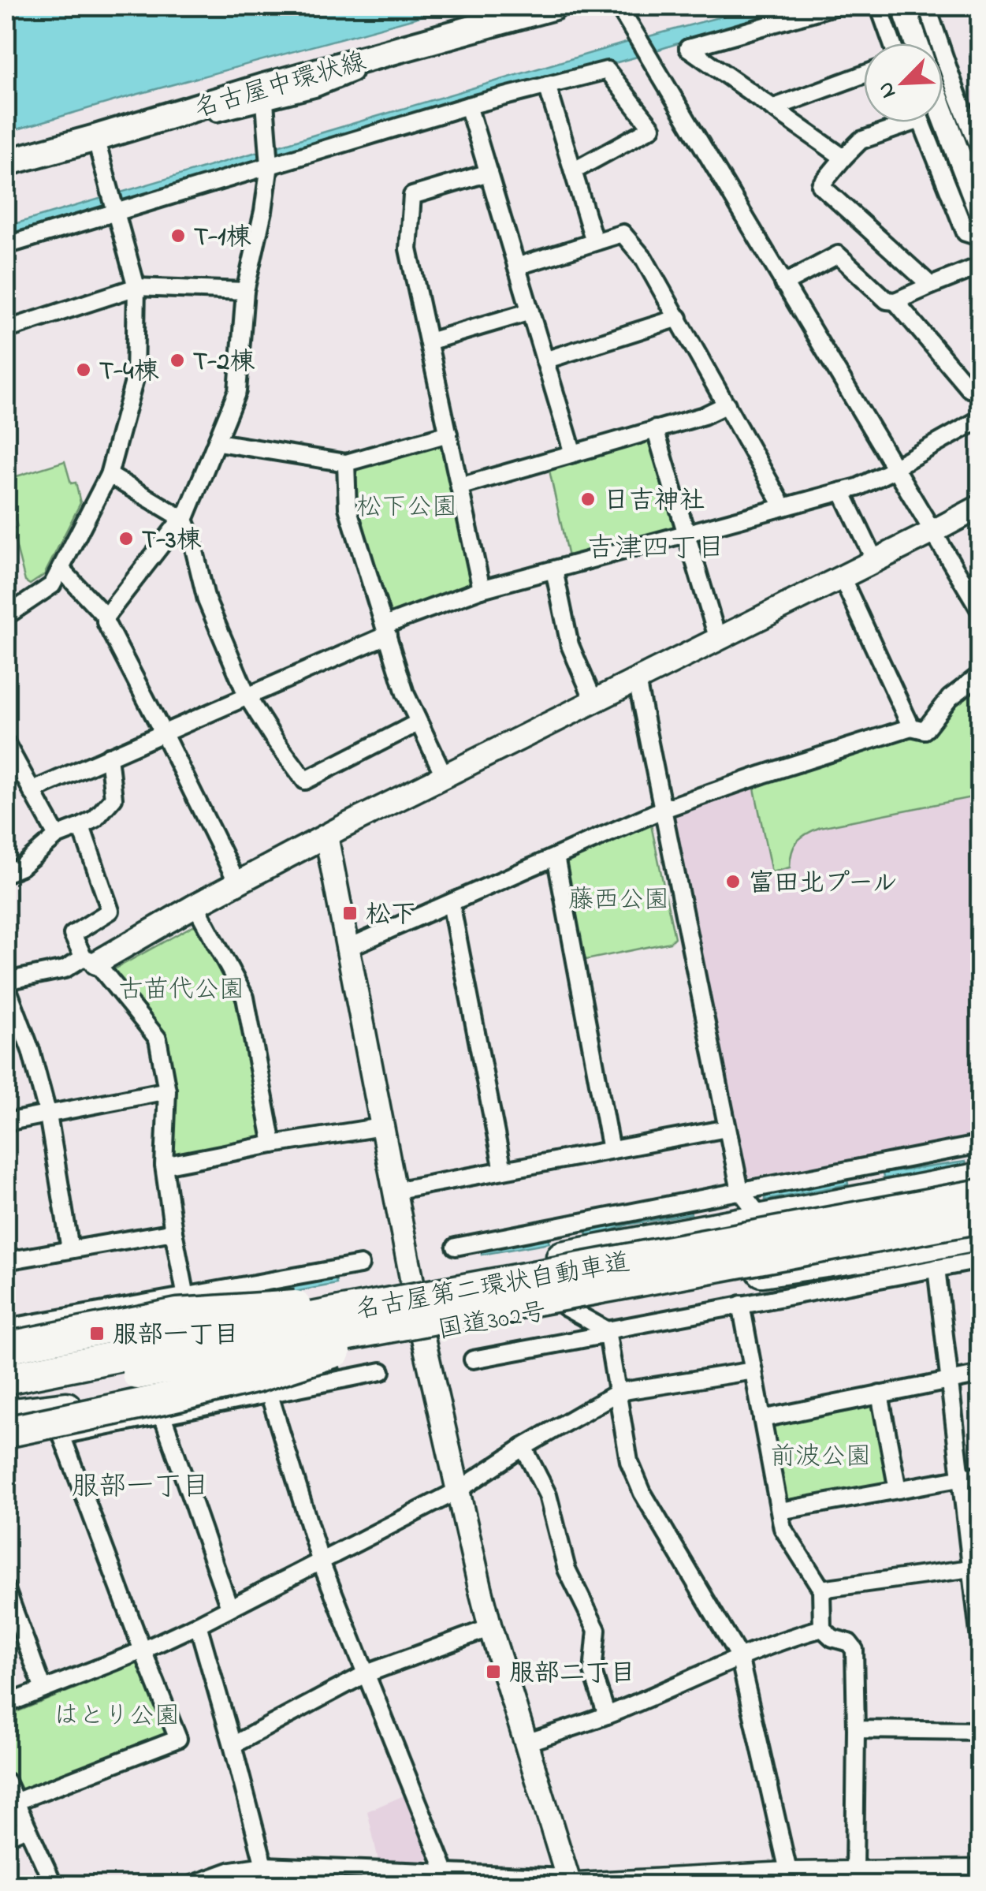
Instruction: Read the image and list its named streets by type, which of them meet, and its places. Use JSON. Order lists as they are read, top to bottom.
{
  "streets": {
    "highway": ["名古屋第二環状自動車道", "国道302号"],
    "main road": ["名古屋中環状線"]
  },
  "crossings": [
    ["名古屋第二環状自動車道", "国道302号"]
  ],
  "districts": ["吉津四丁目", "服部一丁目"],
  "parks": [
    "松下公園",
    "藤西公園",
    "古苗代公園",
    "前波公園",
    "はとり公園"
  ],
  "places": {
    "other": [
      "T-1棟",
      "T-2棟",
      "T-4棟",
      "日吉神社",
      "T-3棟",
      "富田北プール"
    ],
    "transit": ["松下", "服部一丁目", "服部二丁目"]
  },
  "north": "bottom left"
}
